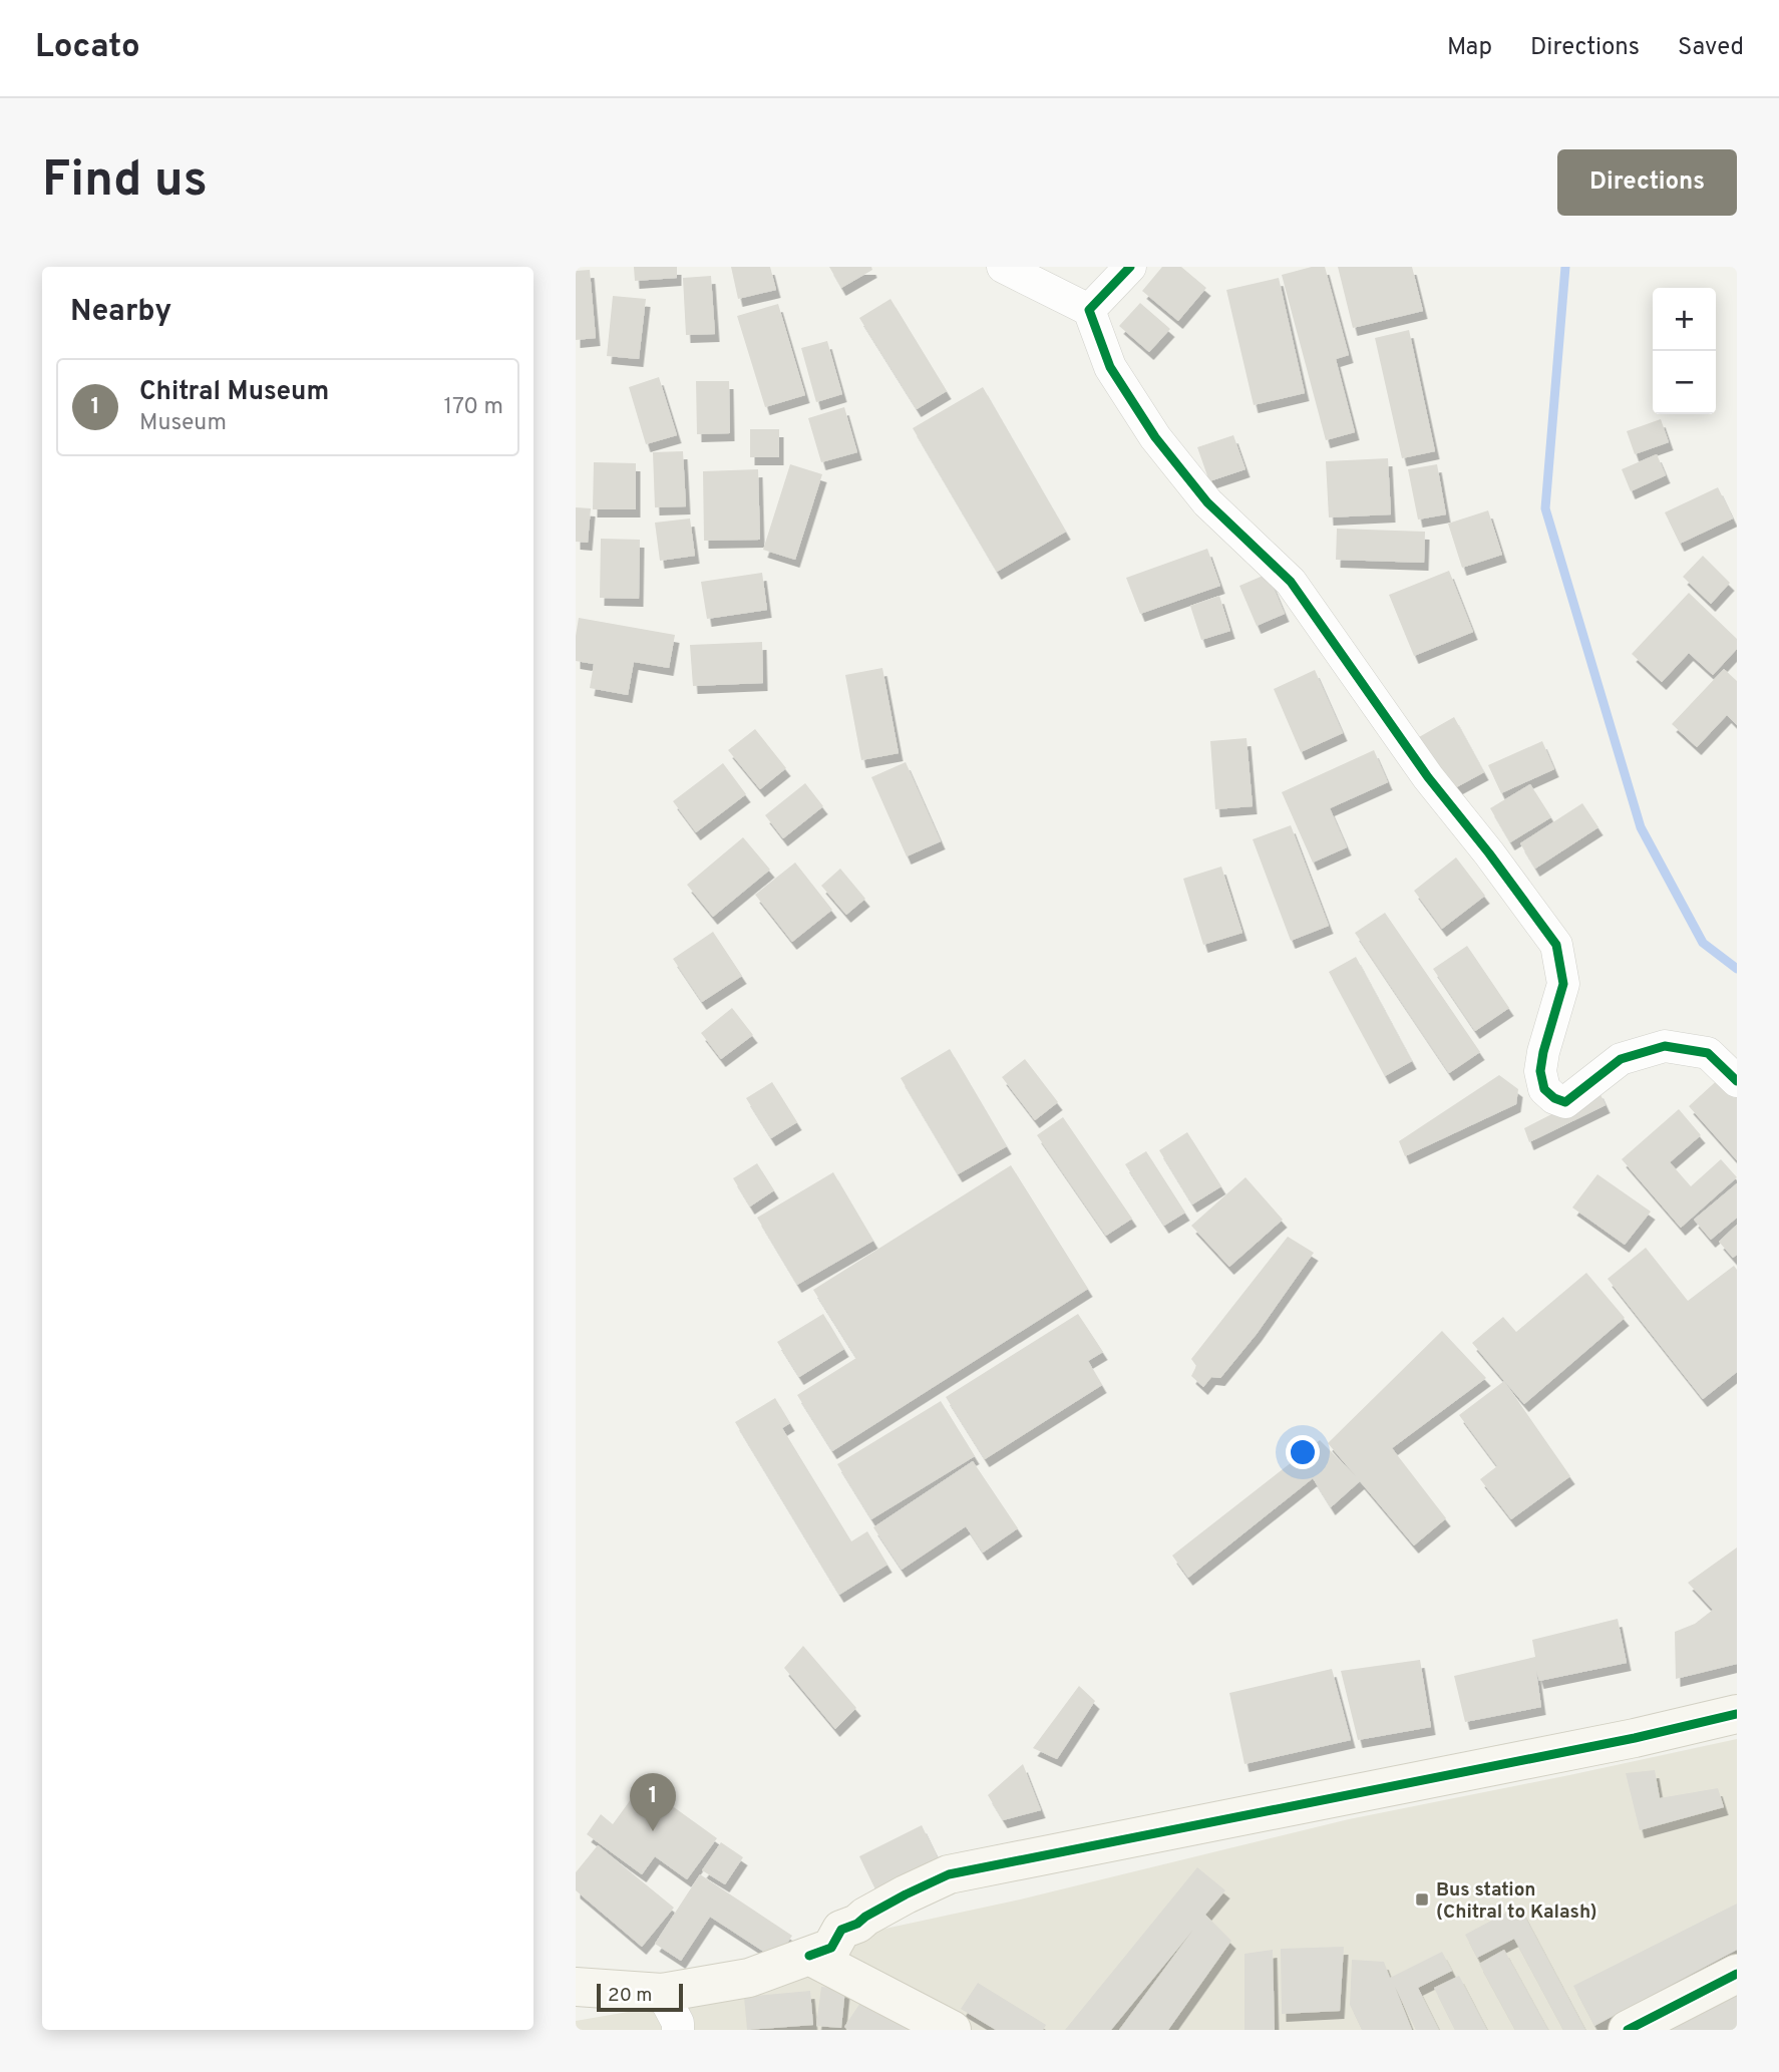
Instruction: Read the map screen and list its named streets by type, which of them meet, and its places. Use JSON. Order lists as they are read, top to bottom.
{
  "places": {
    "transit": ["Bus station (Chitral to Kalash)"]
  },
  "scale_bar": "20 m",
  "page": {
    "header": "Locato",
    "nav": ["Map", "Directions", "Saved"],
    "buttons": "Directions",
    "title": "Find us",
    "heading": "Nearby",
    "map_buttons": ["+", "−"],
    "list": [
      {
        "mark": "1",
        "name": "Chitral Museum",
        "note": "Museum",
        "value": "170 m"
      }
    ],
    "pins": "1",
    "scale": "20 m"
  }
}
